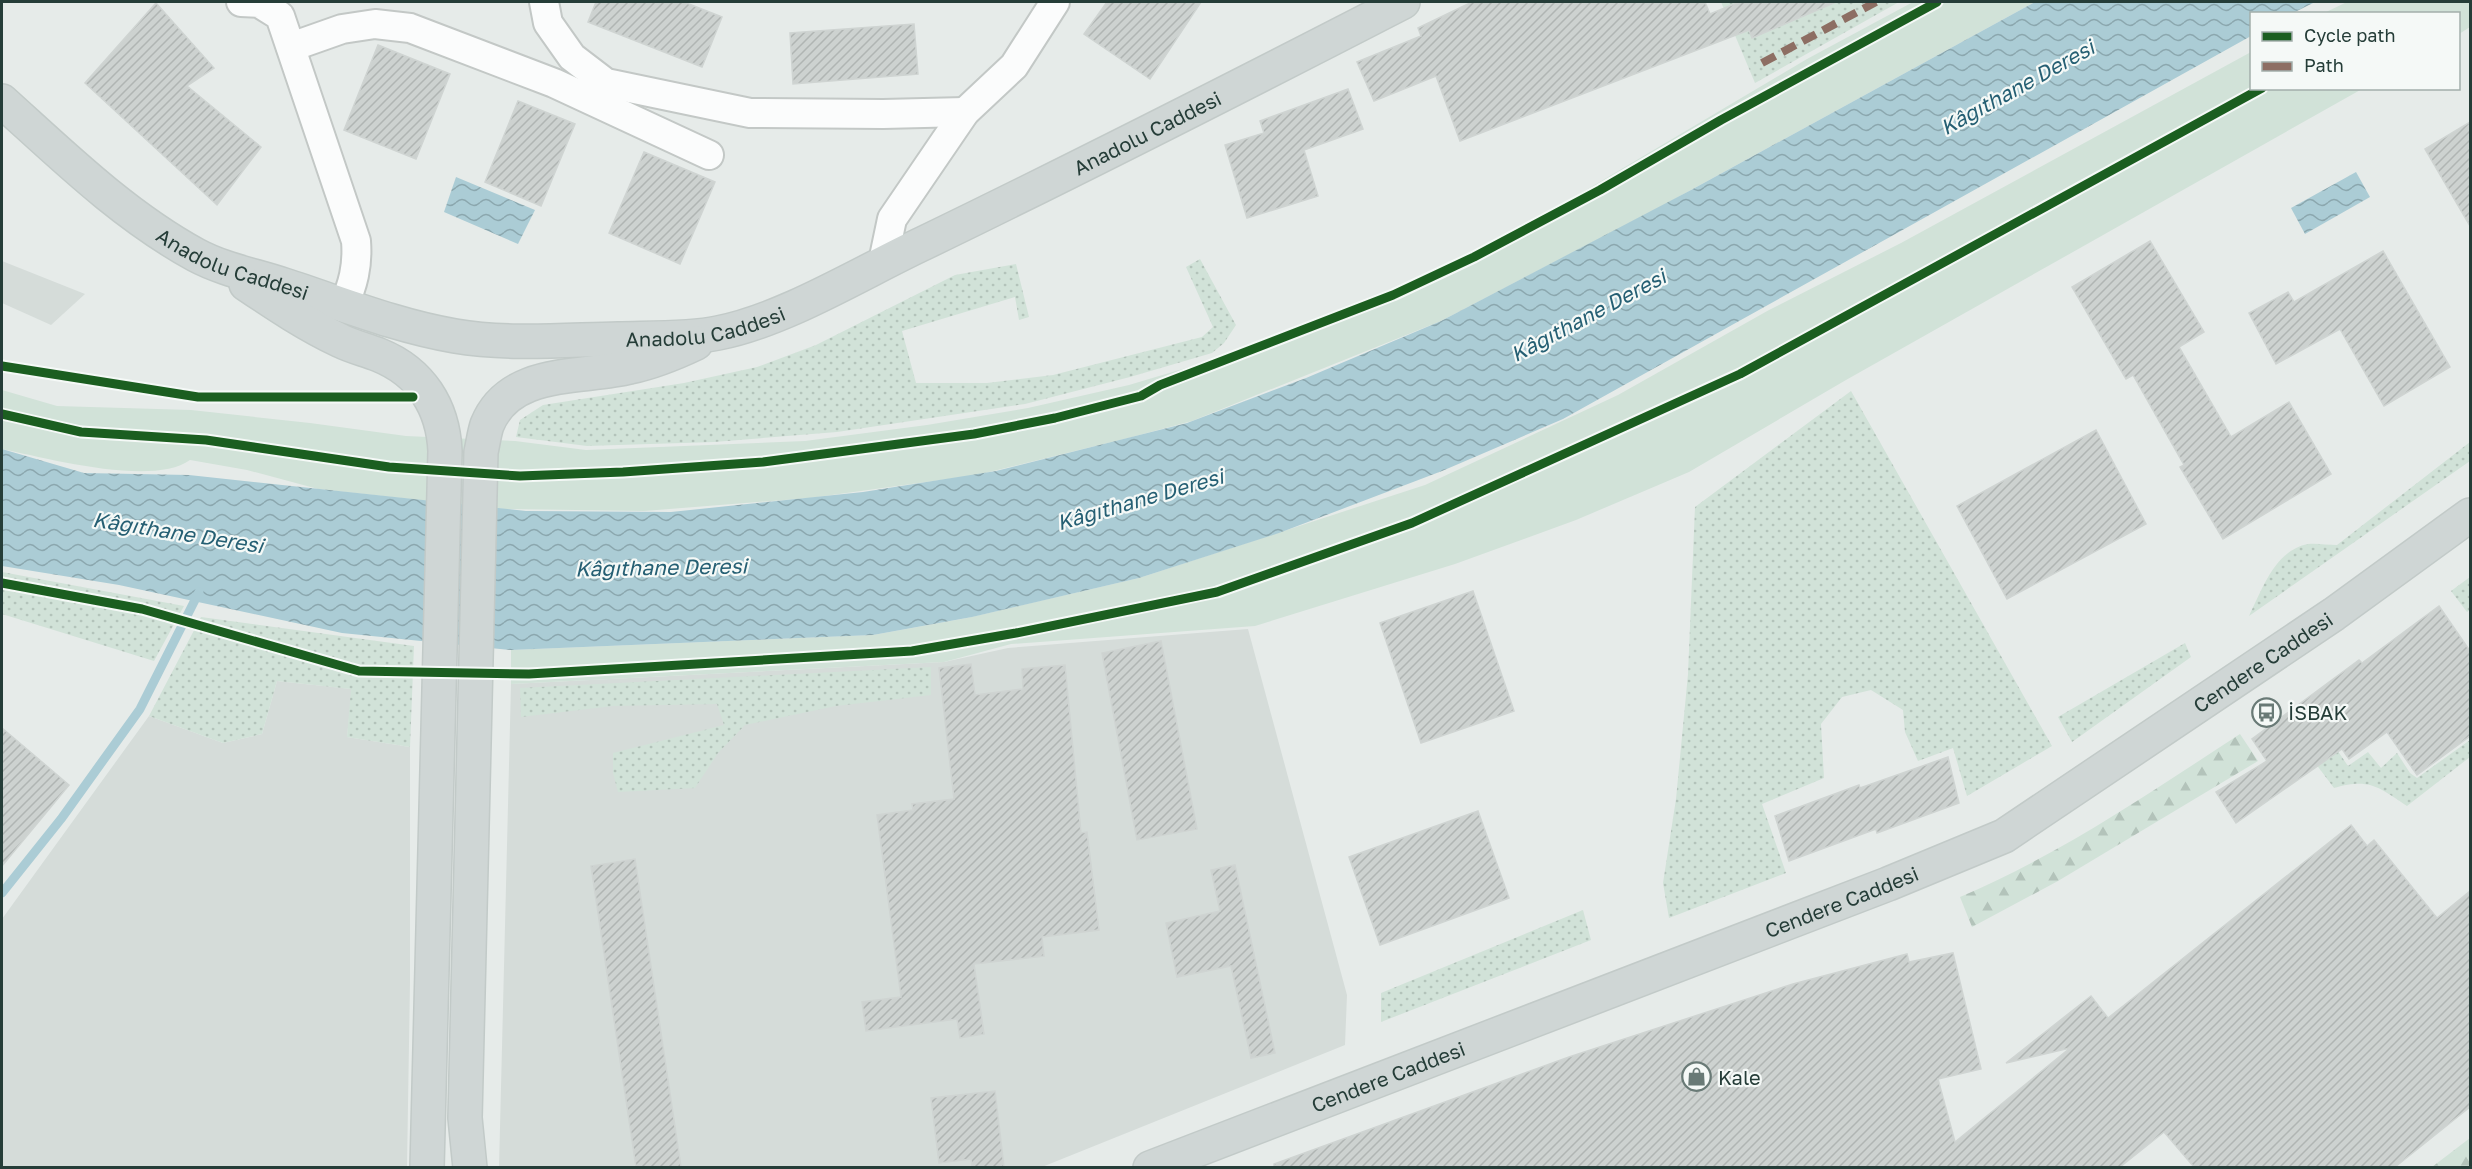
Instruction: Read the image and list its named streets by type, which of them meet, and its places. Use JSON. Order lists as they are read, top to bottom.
{
  "streets": {
    "main road": ["Anadolu Caddesi", "Cendere Caddesi"]
  },
  "water": ["Kâğıthane Deresi"],
  "places": {
    "bus stop": ["İSBAK"],
    "shop": ["Kale"]
  },
  "legend": ["Cycle path", "Path"]
}
